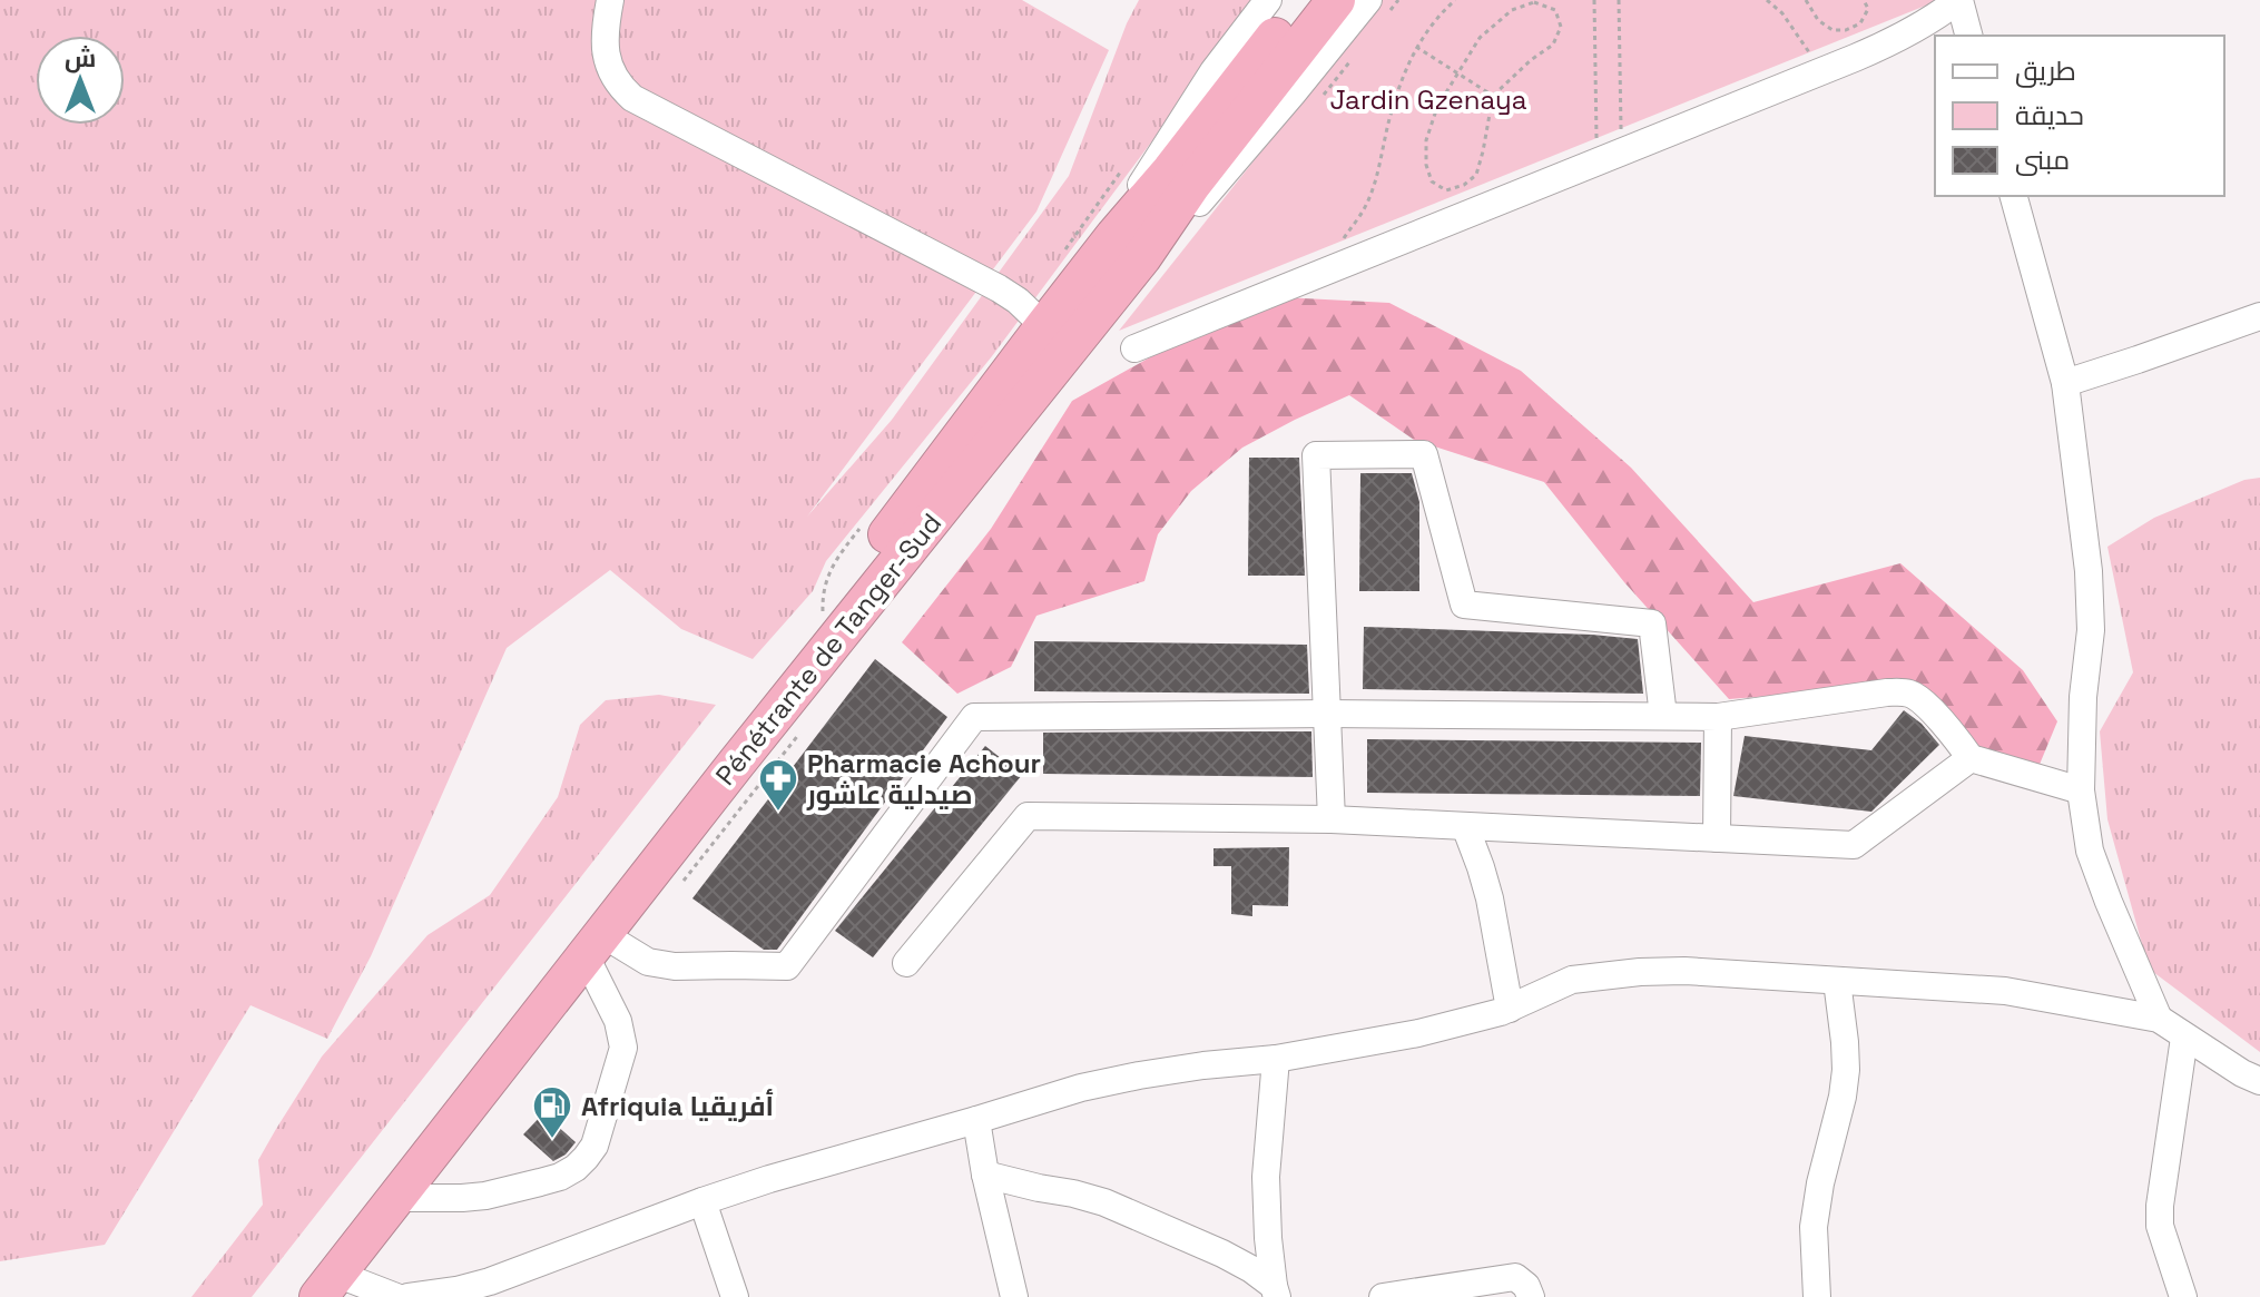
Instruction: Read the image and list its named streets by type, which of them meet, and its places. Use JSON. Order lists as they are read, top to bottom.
{
  "streets": {
    "highway": ["Pénétrante de Tanger-Sud"]
  },
  "parks": ["Jardin Gzenaya"],
  "places": {
    "pharmacy": ["Pharmacie Achour صيدلية عاشور"],
    "fuel station": ["Afriquia أفريقيا"]
  },
  "legend": ["طريق", "حديقة", "مبنى"],
  "north": "top"
}
